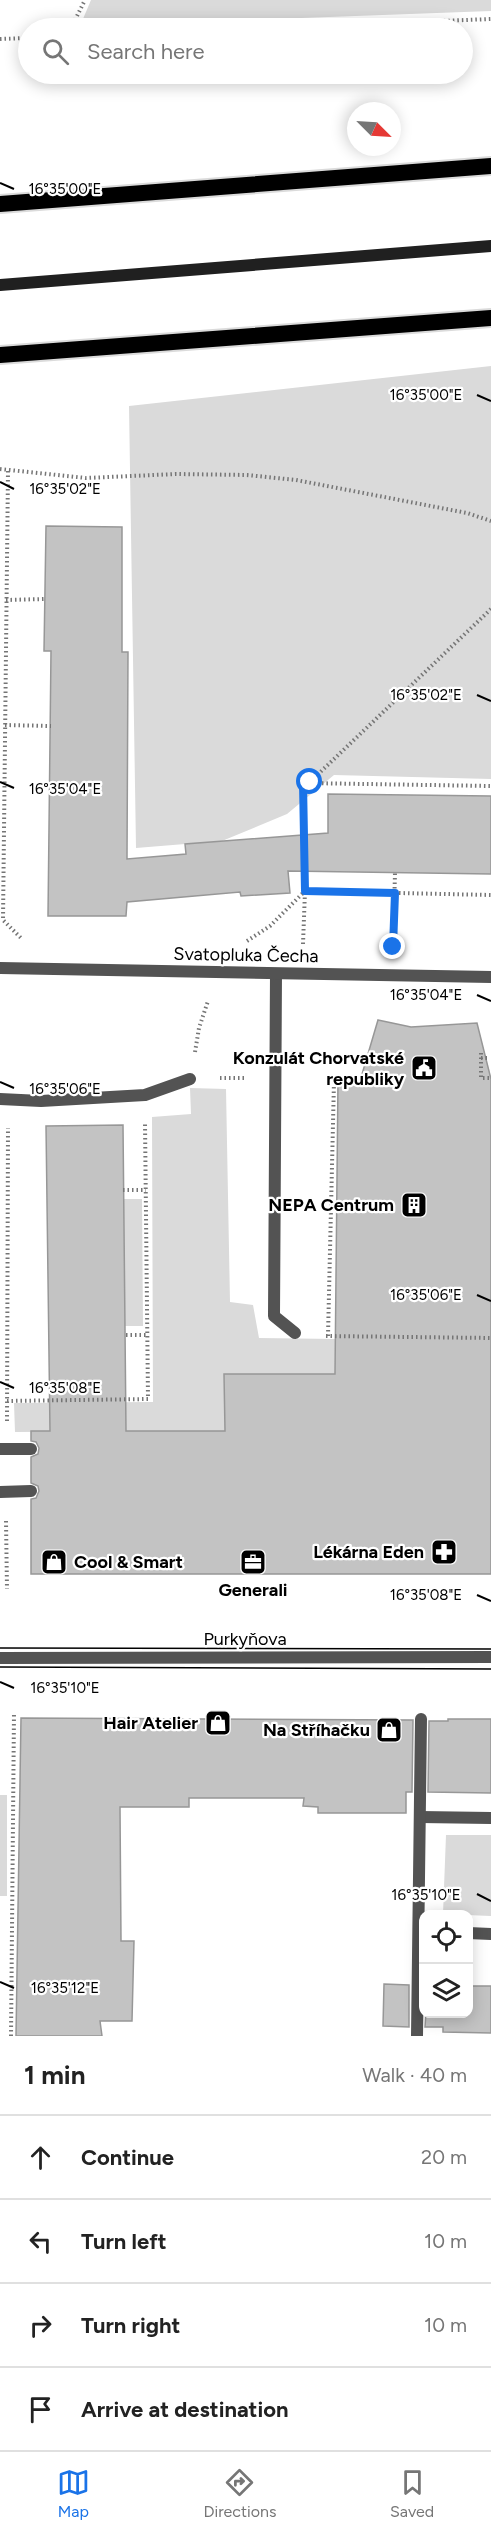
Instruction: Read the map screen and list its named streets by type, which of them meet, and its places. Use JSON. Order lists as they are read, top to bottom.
{
  "streets": {
    "street": ["Svatopluka Čecha", "Purkyňova"]
  },
  "places": {
    "public building": ["Konzulát Chorvatské republiky"],
    "building": ["NEPA Centrum"],
    "pharmacy": ["Lékárna Eden"],
    "shop": ["Cool & Smart", "Hair Atelier", "Na Stříhačku"],
    "office": ["Generali"]
  },
  "north": "bottom right",
  "page": {
    "search": "Search here",
    "heading": ["1 min", "Walk · 40 m"],
    "list": [
      ["Continue", "20 m"],
      ["Turn left", "10 m"],
      ["Turn right", "10 m"],
      "Arrive at destination"
    ],
    "nav": ["Map", "Directions", "Saved"]
  },
  "coordinates": [
    "16°35'00\"E",
    "16°35'02\"E",
    "16°35'04\"E",
    "16°35'06\"E",
    "16°35'08\"E",
    "16°35'10\"E",
    "16°35'12\"E"
  ]
}
